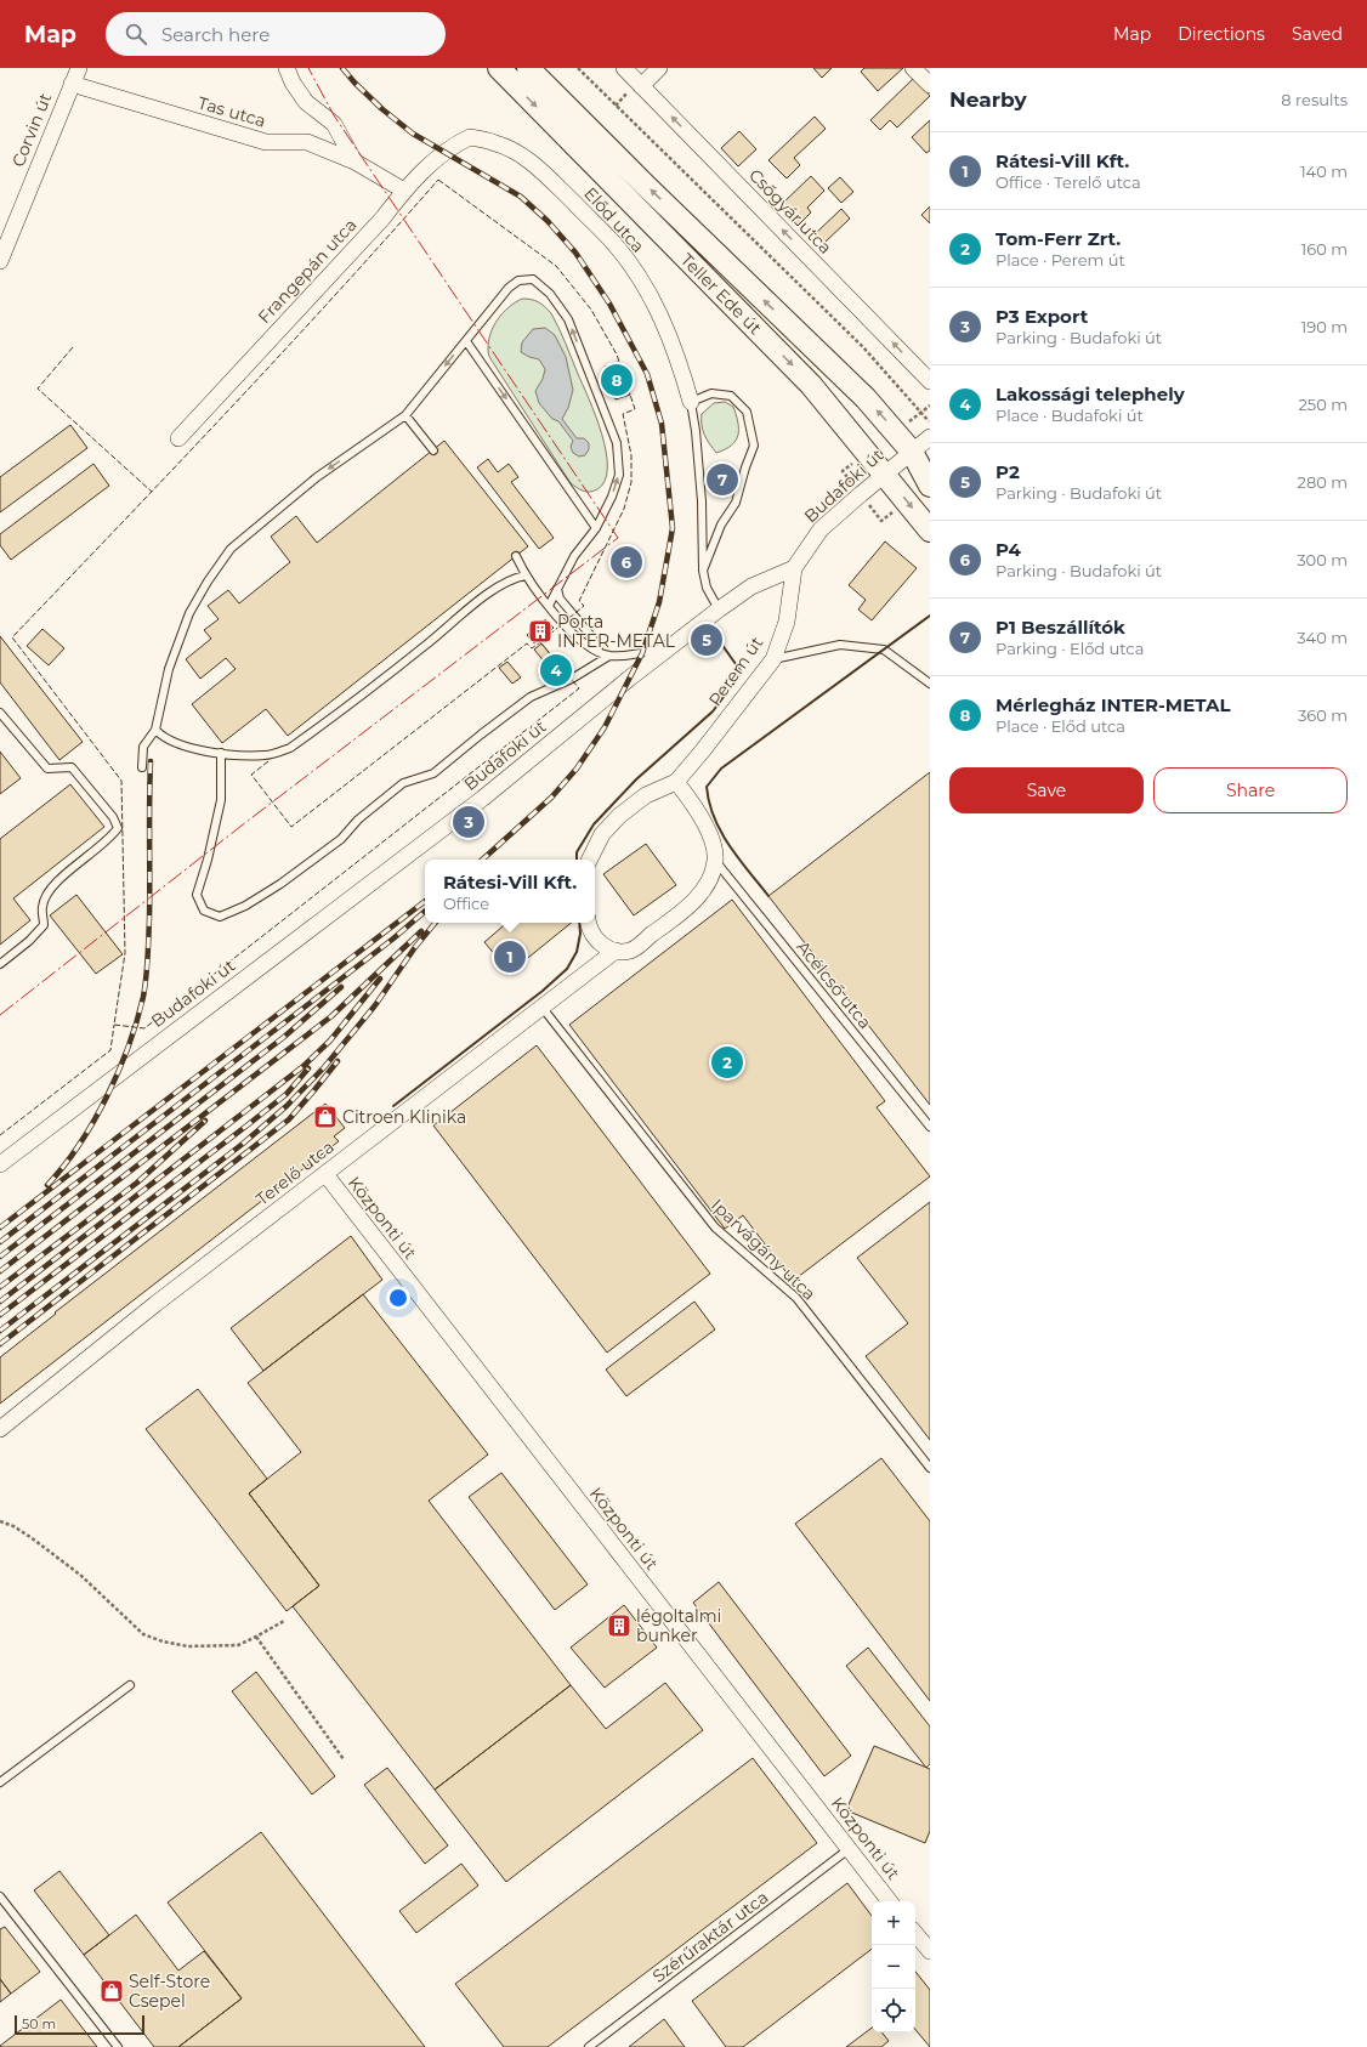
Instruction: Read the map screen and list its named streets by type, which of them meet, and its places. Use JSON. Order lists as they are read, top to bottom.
{
  "streets": {
    "main road": ["Teller Ede út"],
    "street": [
      "Tas utca",
      "Corvin út",
      "Csőgyár utca",
      "Előd utca",
      "Frangepán utca",
      "Budafoki út",
      "Perem út",
      "Terelő utca",
      "Központi út"
    ],
    "lane": ["Acélcső utca", "Iparvágány utca", "Szérűraktár utca"]
  },
  "crossings": [
    ["Tas utca", "Corvin út"],
    ["Tas utca", "Frangepán utca"],
    ["Előd utca", "Frangepán utca"],
    ["Teller Ede út", "Budafoki út"],
    ["Budafoki út", "Perem út"],
    ["Terelő utca", "Központi út"],
    ["Terelő utca", "Iparvágány utca"],
    ["Központi út", "Szérűraktár utca"]
  ],
  "one_way": ["Csőgyár utca"],
  "places": {
    "building": ["Porta INTER-METAL", "légoltalmi bunker"],
    "shop": ["Citroen Klinika", "Self-Store Csepel"]
  },
  "scale_bar": "50 m",
  "page": {
    "header": "Map",
    "search": "Search here",
    "nav": ["Map", "Directions", "Saved"],
    "heading": ["Nearby", "8 results"],
    "list": [
      {
        "mark": "1",
        "name": "Rátesi-Vill Kft.",
        "note": "Office · Terelő utca",
        "value": "140 m"
      },
      {
        "mark": "2",
        "name": "Tom-Ferr Zrt.",
        "note": "Place · Perem út",
        "value": "160 m"
      },
      {
        "mark": "3",
        "name": "P3 Export",
        "note": "Parking · Budafoki út",
        "value": "190 m"
      },
      {
        "mark": "4",
        "name": "Lakossági telephely",
        "note": "Place · Budafoki út",
        "value": "250 m"
      },
      {
        "mark": "5",
        "name": "P2",
        "note": "Parking · Budafoki út",
        "value": "280 m"
      },
      {
        "mark": "6",
        "name": "P4",
        "note": "Parking · Budafoki út",
        "value": "300 m"
      },
      {
        "mark": "7",
        "name": "P1 Beszállítók",
        "note": "Parking · Előd utca",
        "value": "340 m"
      },
      {
        "mark": "8",
        "name": "Mérlegház INTER-METAL",
        "note": "Place · Előd utca",
        "value": "360 m"
      }
    ],
    "pins": [
      "8",
      "7",
      "6",
      "5",
      "4",
      "3",
      "1",
      "2"
    ],
    "buttons": ["Save", "Share"],
    "popup": ["Rátesi-Vill Kft.", "Office"],
    "map_buttons": ["+", "−"],
    "scale": "50 m"
  }
}
